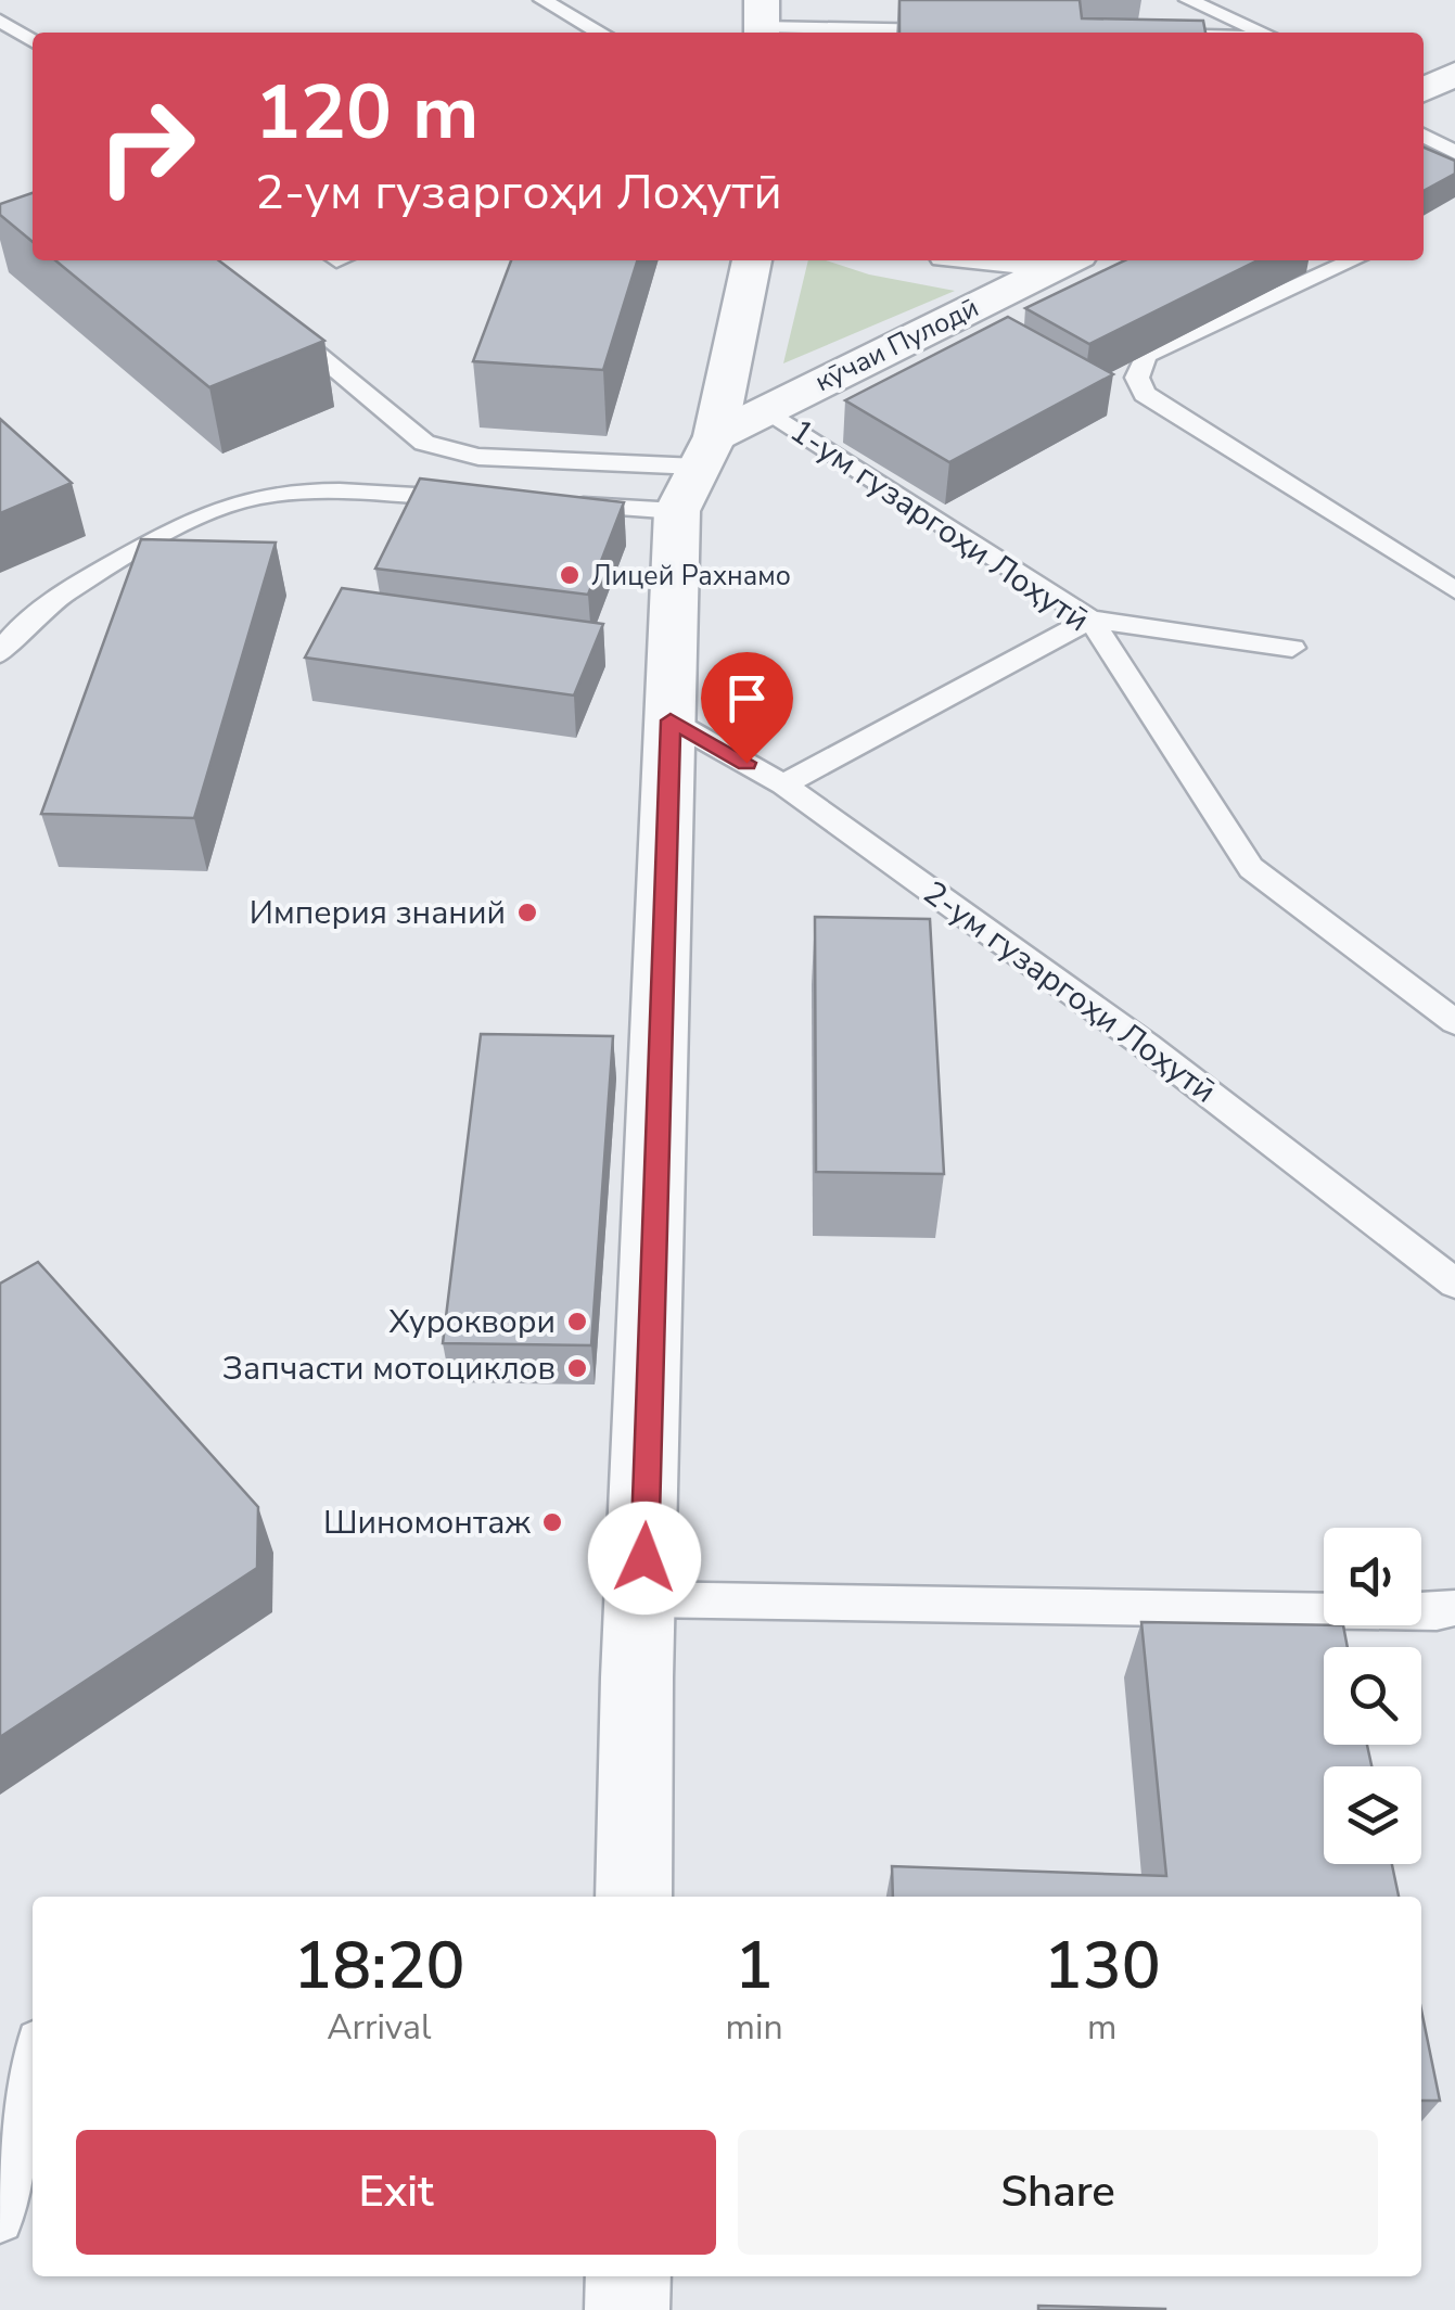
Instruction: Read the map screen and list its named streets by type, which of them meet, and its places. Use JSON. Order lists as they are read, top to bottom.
{
  "streets": {
    "street": ["кӯчаи Пулодӣ"],
    "lane": ["1-ум гузаргоҳи Лоҳутӣ", "2-ум гузаргоҳи Лоҳутӣ"]
  },
  "crossings": [
    ["кӯчаи Пулодӣ", "1-ум гузаргоҳи Лоҳутӣ"]
  ],
  "places": [
    "Лицей Рахнамо",
    "Империя знаний",
    "Хуроквори",
    "Запчасти мотоциклов",
    "Шиномонтаж"
  ],
  "page": {
    "turn": ["120 m", "2-ум гузаргоҳи Лоҳутӣ"],
    "eta": [
      "18:20",
      "Arrival",
      "1",
      "min",
      "130",
      "m"
    ],
    "buttons": ["Exit", "Share"]
  }
}
